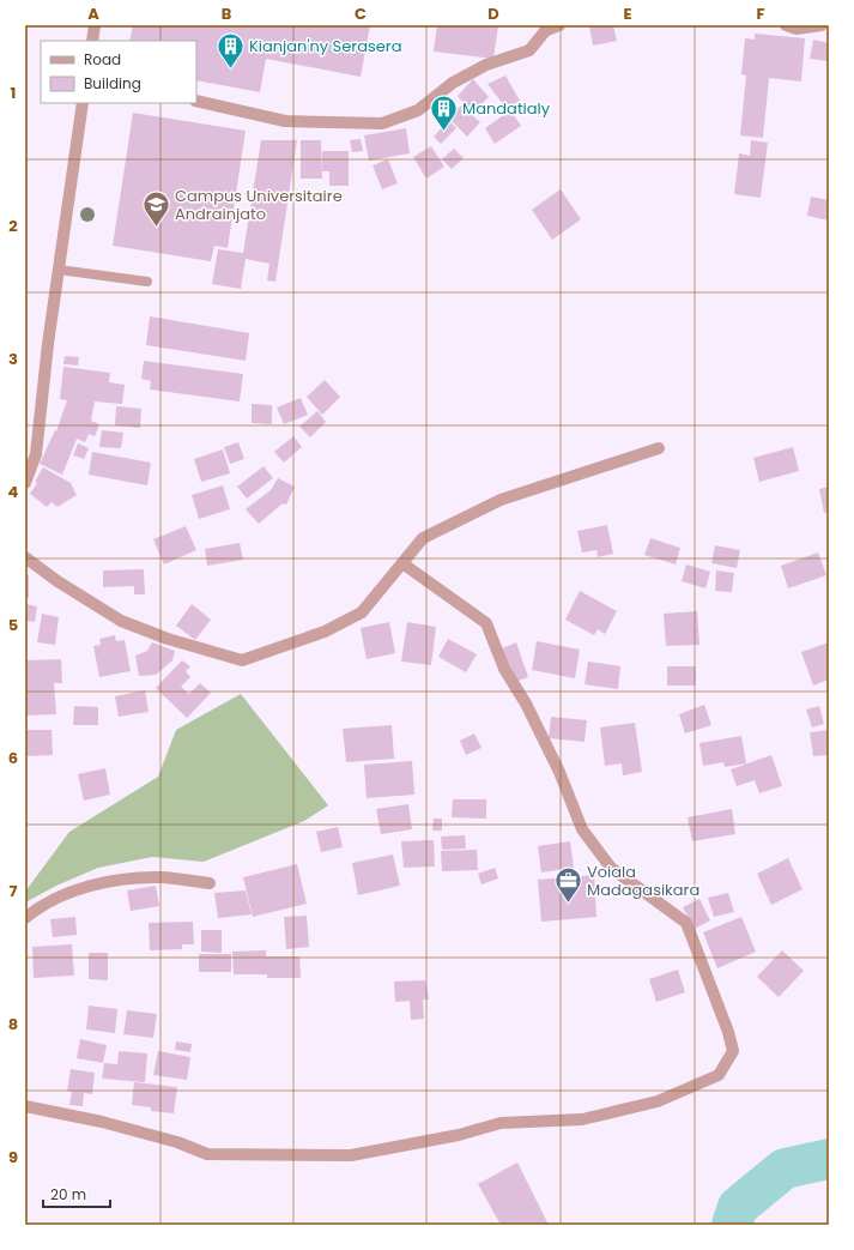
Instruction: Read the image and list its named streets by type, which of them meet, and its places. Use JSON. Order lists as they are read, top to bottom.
{
  "places": {
    "building": ["Kianjan'ny Serasera", "Mandatialy"],
    "school or university": ["Campus Universitaire Andrainjato"],
    "office": ["Voiala Madagasikara"]
  },
  "legend": ["Road", "Building"],
  "scale_bar": "20 m",
  "grid": {
    "columns": [
      "A",
      "B",
      "C",
      "D",
      "E",
      "F"
    ],
    "rows": [
      "1",
      "2",
      "3",
      "4",
      "5",
      "6",
      "7",
      "8",
      "9"
    ]
  }
}
